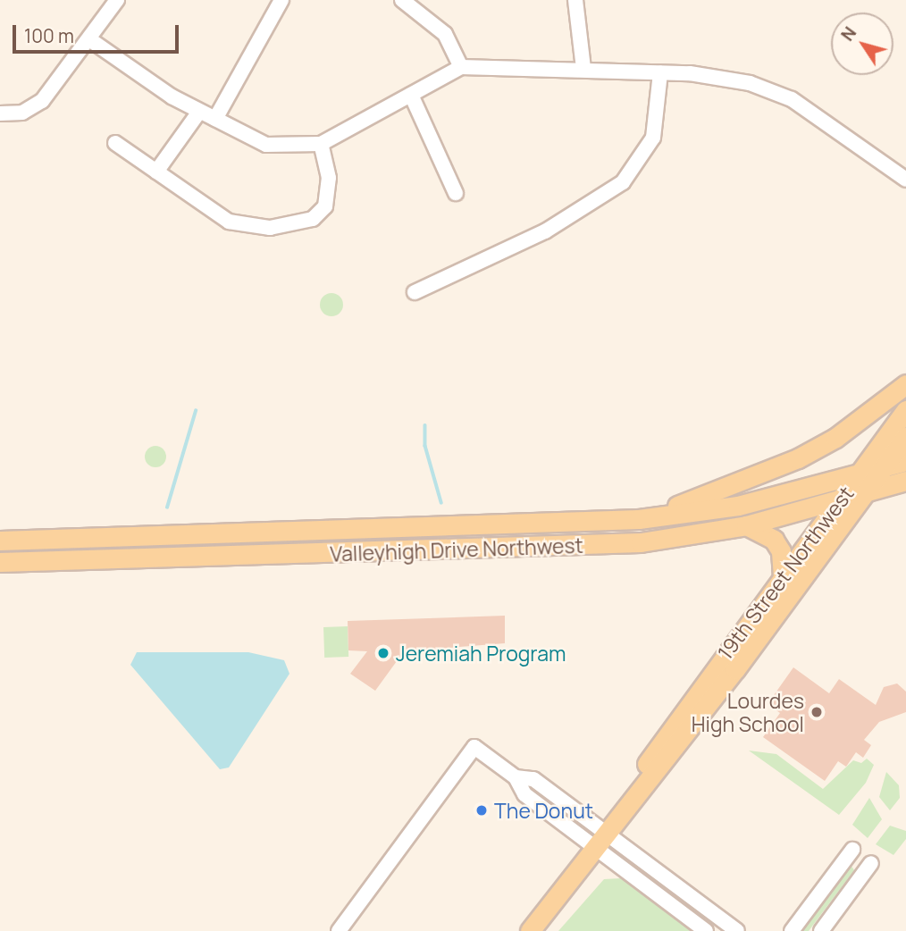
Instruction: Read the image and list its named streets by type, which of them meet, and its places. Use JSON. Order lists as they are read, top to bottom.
{
  "streets": {
    "main road": ["Valleyhigh Drive Northwest", "19th Street Northwest"]
  },
  "crossings": [
    ["Valleyhigh Drive Northwest", "19th Street Northwest"]
  ],
  "places": ["Jeremiah Program", "Lourdes High School", "The Donut"],
  "scale_bar": "100 m",
  "north": "top left"
}
